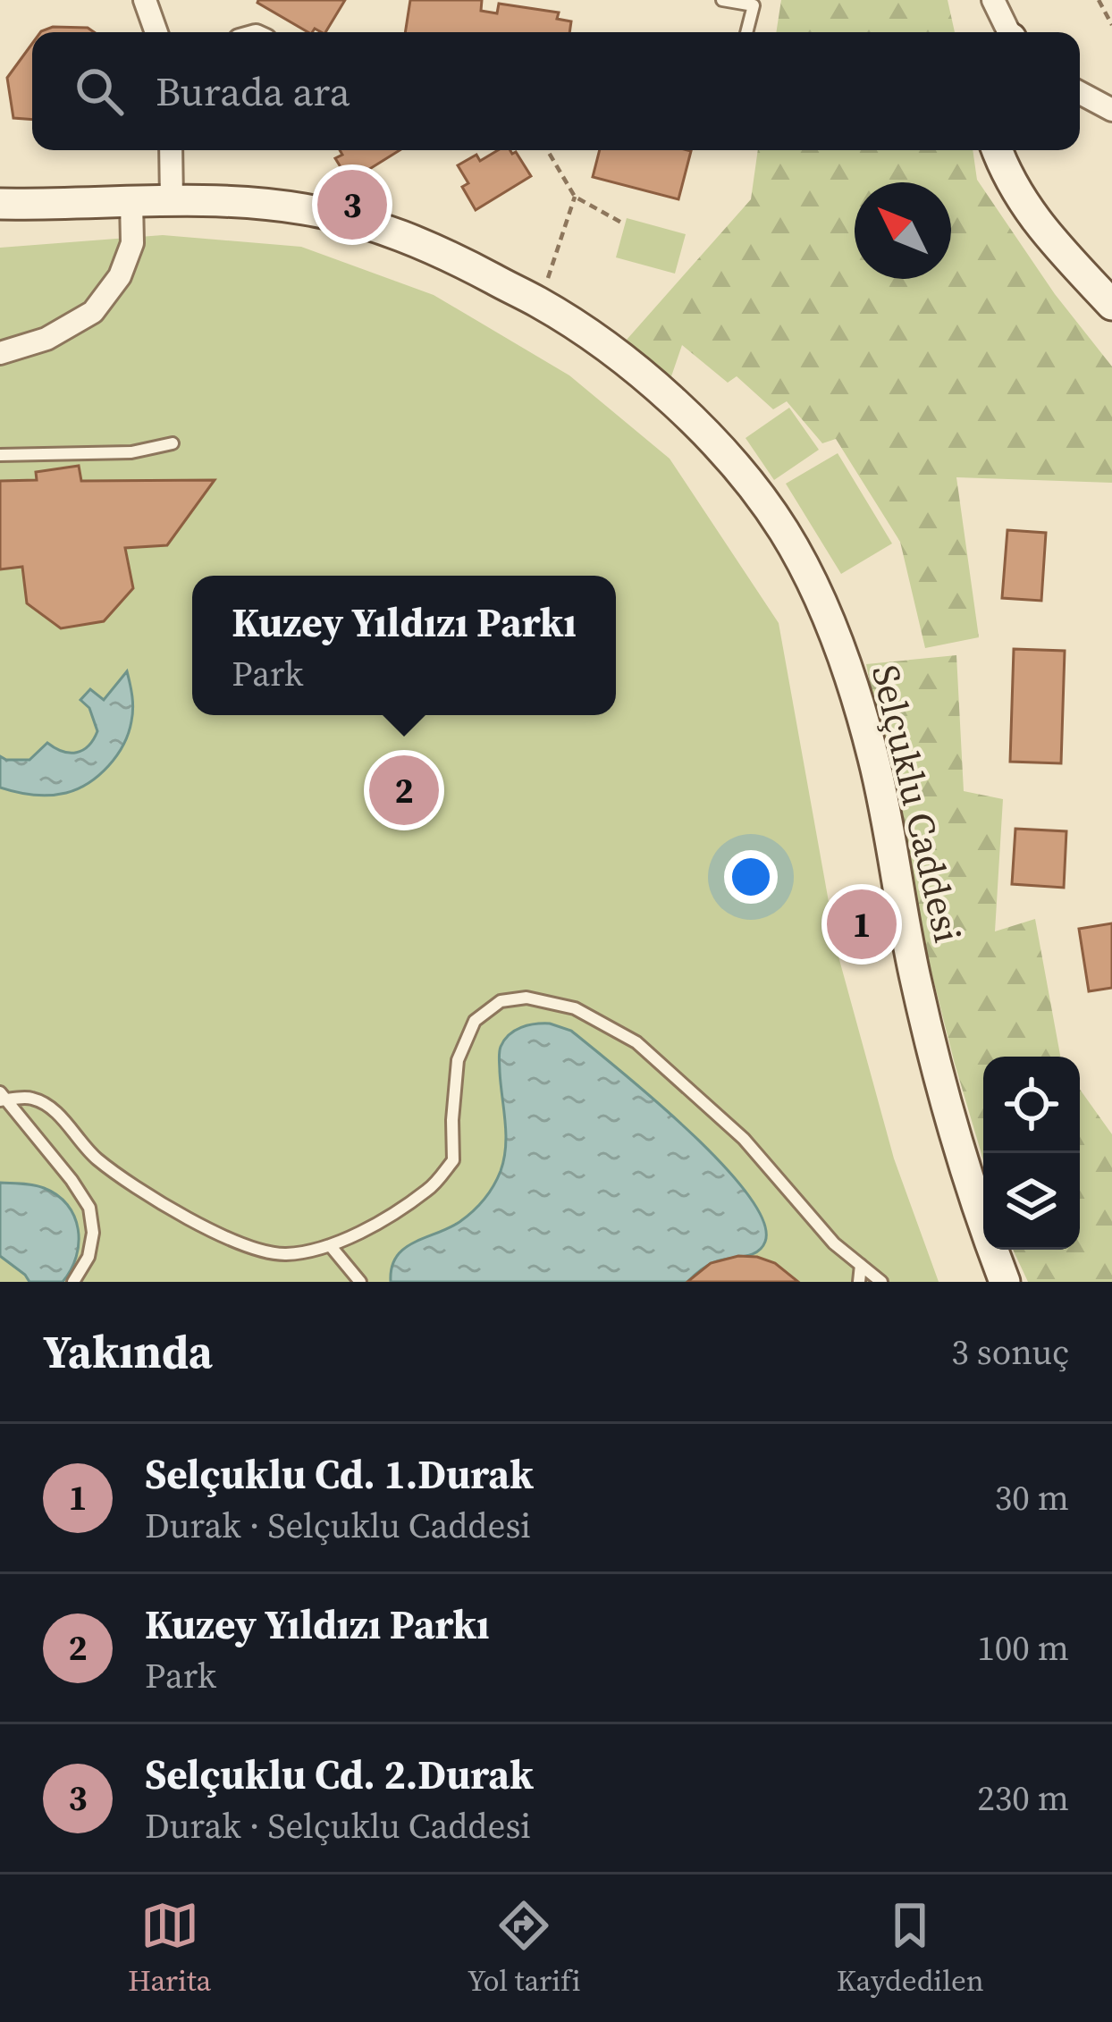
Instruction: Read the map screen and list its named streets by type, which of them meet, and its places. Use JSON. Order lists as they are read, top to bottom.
{
  "streets": {
    "street": ["Selçuklu Caddesi"]
  },
  "north": "top left",
  "page": {
    "search": "Burada ara",
    "pins": ["3", "2", "1"],
    "popup": ["Kuzey Yıldızı Parkı", "Park"],
    "heading": ["Yakında", "3 sonuç"],
    "list": [
      {
        "mark": "1",
        "name": "Selçuklu Cd. 1.Durak",
        "note": "Durak · Selçuklu Caddesi",
        "value": "30 m"
      },
      {
        "mark": "2",
        "name": "Kuzey Yıldızı Parkı",
        "note": "Park",
        "value": "100 m"
      },
      {
        "mark": "3",
        "name": "Selçuklu Cd. 2.Durak",
        "note": "Durak · Selçuklu Caddesi",
        "value": "230 m"
      }
    ],
    "nav": ["Harita", "Yol tarifi", "Kaydedilen"]
  }
}
